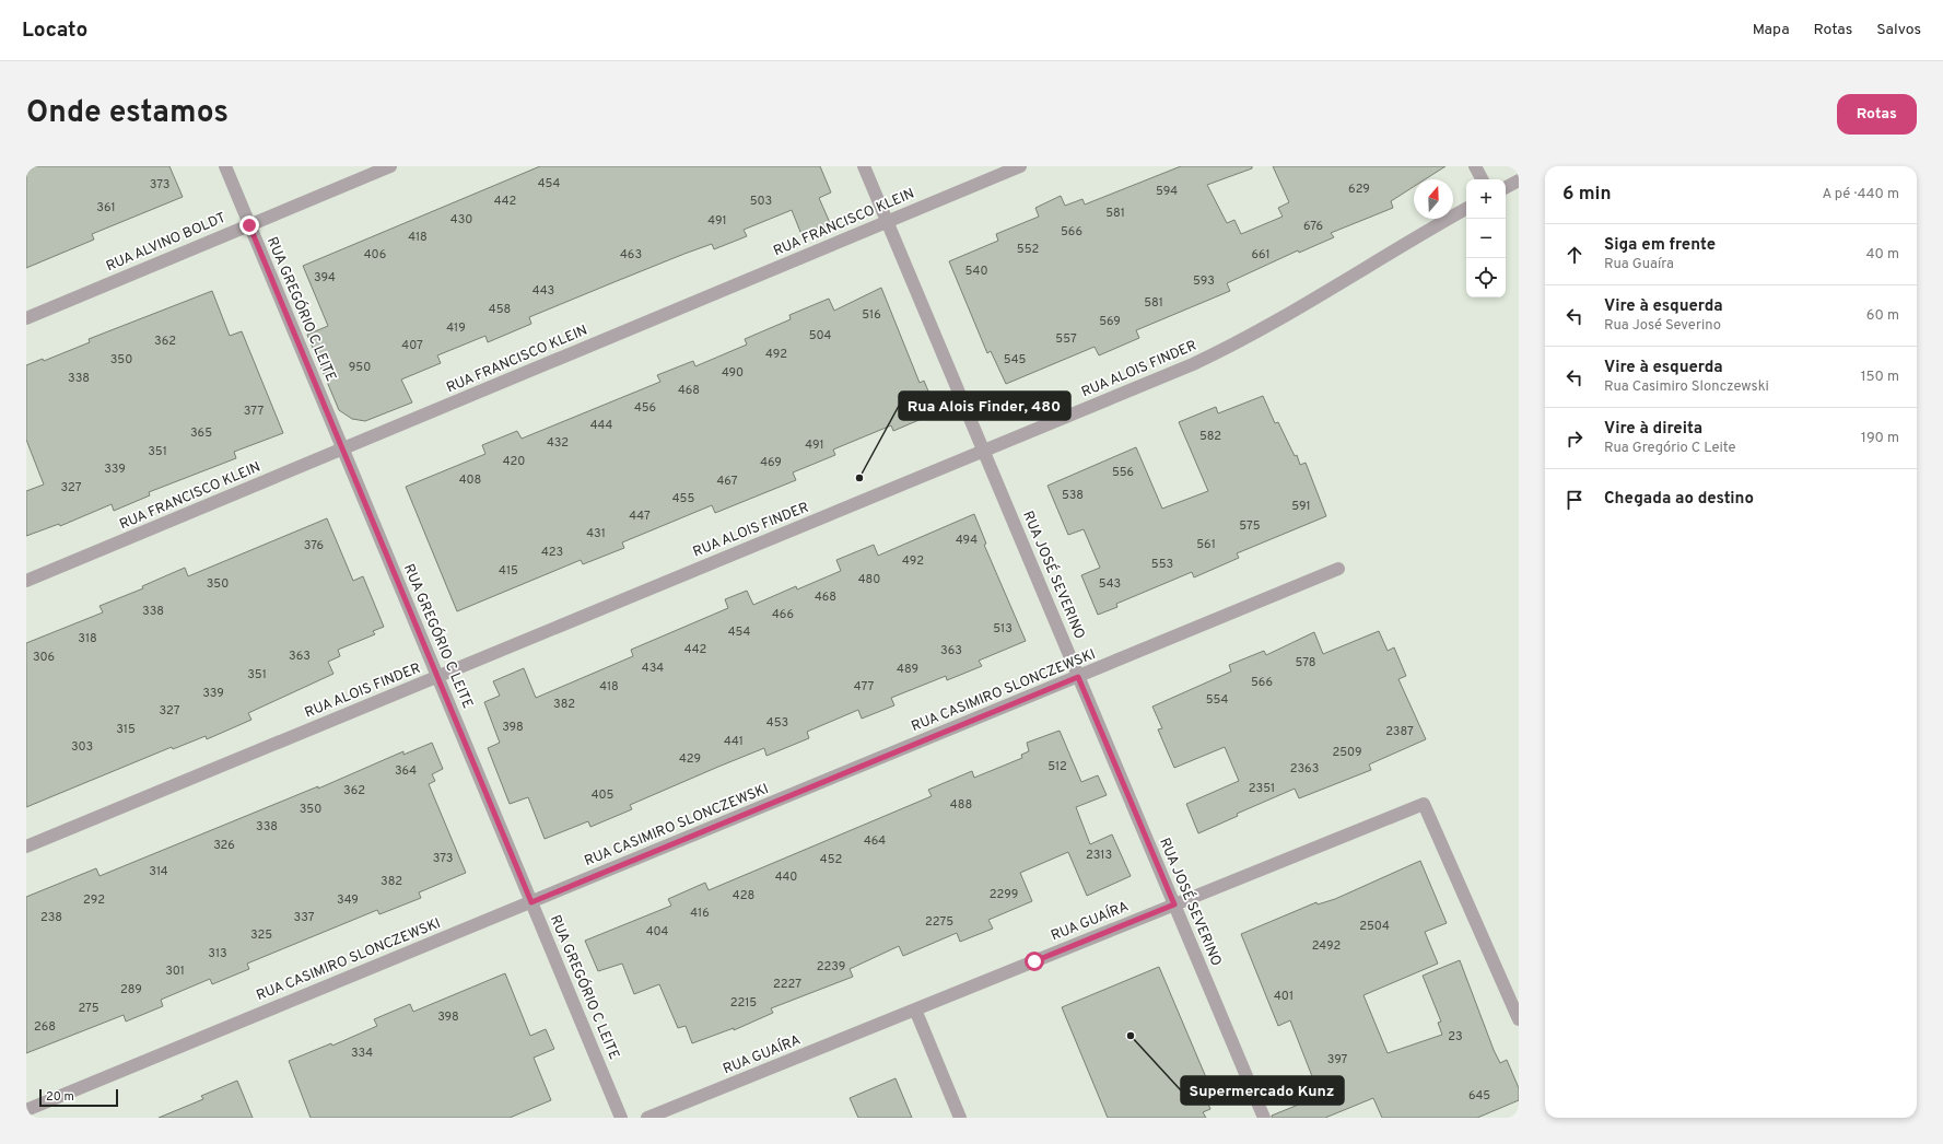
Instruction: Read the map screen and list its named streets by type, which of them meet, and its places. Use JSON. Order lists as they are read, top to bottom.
{
  "streets": {
    "street": [
      "RUA FRANCISCO KLEIN",
      "RUA ALVINO BOLDT",
      "RUA GREGÓRIO C LEITE",
      "RUA ALOIS FINDER",
      "RUA JOSÉ SEVERINO",
      "RUA CASIMIRO SLONCZEWSKI",
      "RUA GUAÍRA"
    ]
  },
  "crossings": [
    ["RUA FRANCISCO KLEIN", "RUA GREGÓRIO C LEITE"],
    ["RUA FRANCISCO KLEIN", "RUA JOSÉ SEVERINO"],
    ["RUA ALVINO BOLDT", "RUA GREGÓRIO C LEITE"],
    ["RUA GREGÓRIO C LEITE", "RUA ALOIS FINDER"],
    ["RUA GREGÓRIO C LEITE", "RUA CASIMIRO SLONCZEWSKI"],
    ["RUA ALOIS FINDER", "RUA JOSÉ SEVERINO"],
    ["RUA JOSÉ SEVERINO", "RUA CASIMIRO SLONCZEWSKI"],
    ["RUA JOSÉ SEVERINO", "RUA GUAÍRA"]
  ],
  "places": ["Rua Alois Finder, 480", "Supermercado Kunz"],
  "house_numbers": [
    "454",
    "373",
    "629",
    "594",
    "442",
    "503",
    "361",
    "581",
    "430",
    "491",
    "676",
    "566",
    "418",
    "552",
    "406",
    "463",
    "661",
    "540",
    "394",
    "593",
    "443",
    "581",
    "458",
    "516",
    "569",
    "419",
    "504",
    "557",
    "362",
    "407",
    "492",
    "350",
    "545",
    "950",
    "490",
    "338",
    "468",
    "456",
    "377",
    "444",
    "365",
    "582",
    "432",
    "491",
    "351",
    "420",
    "469",
    "339",
    "556",
    "408",
    "467",
    "327",
    "538",
    "455",
    "591",
    "447",
    "575",
    "431",
    "494",
    "561",
    "376",
    "423",
    "492",
    "553",
    "415",
    "480",
    "350",
    "543",
    "468",
    "338",
    "466",
    "513",
    "454",
    "318",
    "442",
    "363",
    "363",
    "306",
    "578",
    "434",
    "489",
    "351",
    "566",
    "418",
    "477",
    "339",
    "554",
    "382",
    "327",
    "453",
    "398",
    "315",
    "2387",
    "441",
    "303",
    "2509",
    "429",
    "512",
    "2363",
    "364",
    "2351",
    "362",
    "405",
    "488",
    "350",
    "338",
    "464",
    "326",
    "2313",
    "373",
    "452",
    "314",
    "440",
    "382",
    "2299",
    "428",
    "292",
    "349",
    "416",
    "238",
    "337",
    "2275",
    "2504",
    "404",
    "325",
    "2492",
    "313",
    "2239",
    "301",
    "2227",
    "289",
    "401",
    "2215",
    "275",
    "398",
    "268",
    "23",
    "334",
    "397",
    "645"
  ],
  "scale_bar": "20 m",
  "north": "top",
  "page": {
    "header": "Locato",
    "nav": ["Mapa", "Rotas", "Salvos"],
    "title": "Onde estamos",
    "buttons": "Rotas",
    "heading": ["6 min", "A pé · 440 m"],
    "map_buttons": ["+", "−"],
    "list": [
      ["Siga em frente", "Rua Guaíra", "40 m"],
      ["Vire à esquerda", "Rua José Severino", "60 m"],
      ["Vire à esquerda", "Rua Casimiro Slonczewski", "150 m"],
      ["Vire à direita", "Rua Gregório C Leite", "190 m"],
      "Chegada ao destino"
    ],
    "scale": "20 m"
  }
}
